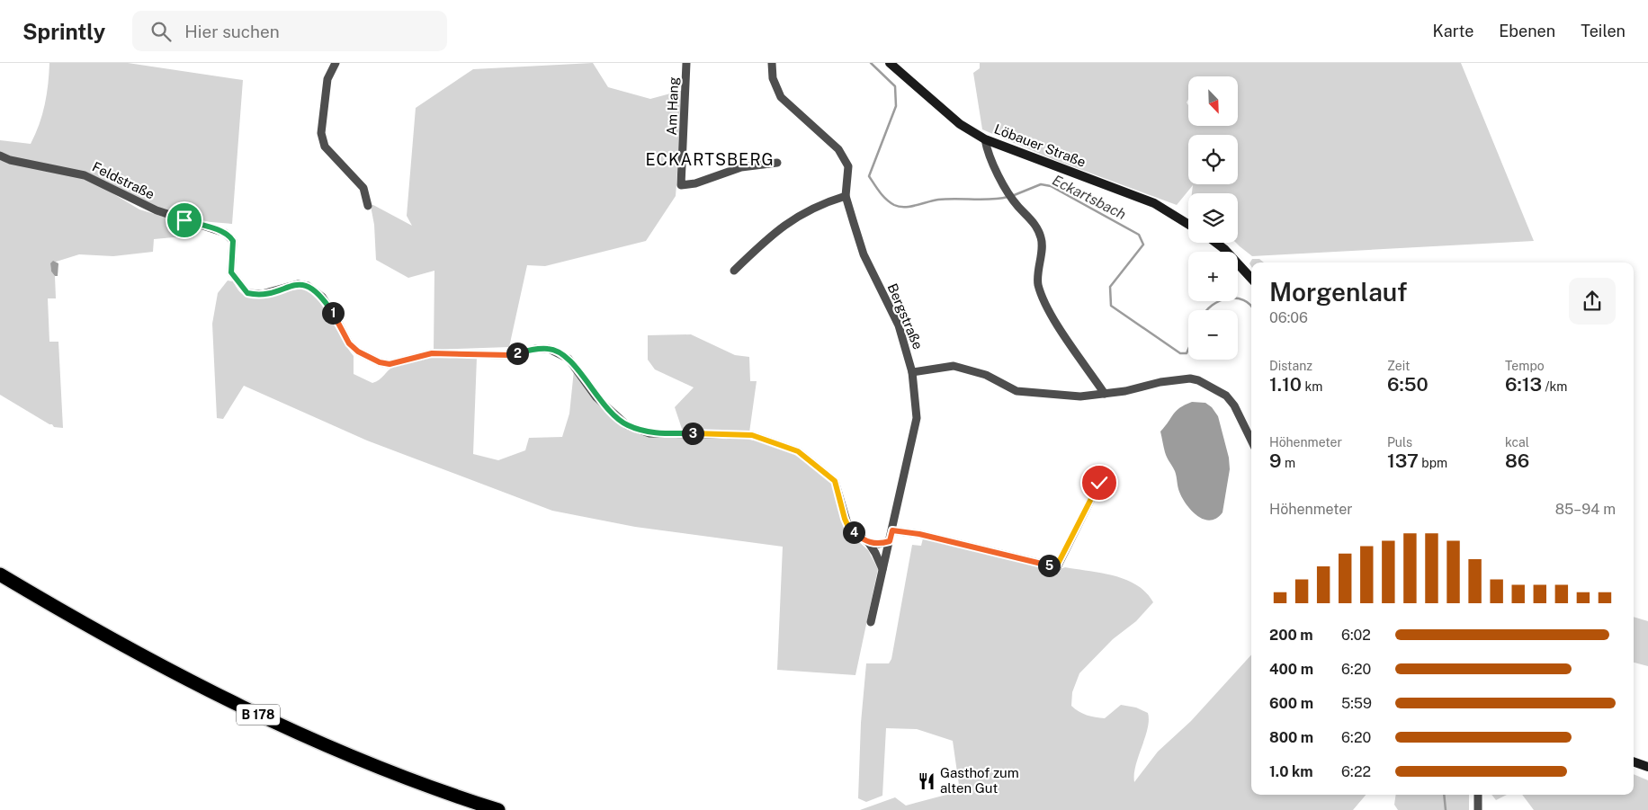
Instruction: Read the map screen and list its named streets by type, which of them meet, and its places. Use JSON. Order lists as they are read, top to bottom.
{
  "streets": {
    "highway": ["B 178"],
    "main road": ["Löbauer Straße"],
    "street": ["Am Hang", "Feldstraße", "Bergstraße"]
  },
  "crossings": [
    ["Feldstraße", "Bergstraße"]
  ],
  "districts": ["ECKARTSBERG"],
  "water": ["Eckartsbach"],
  "places": {
    "restaurant": ["Gasthof zum alten Gut"]
  },
  "north": "bottom right",
  "page": {
    "header": "Sprintly",
    "search": "Hier suchen",
    "nav": ["Karte", "Ebenen", "Teilen"],
    "map_buttons": ["+", "−"],
    "heading": ["Morgenlauf", "06:06"],
    "pins": [
      "1",
      "2",
      "3",
      "4",
      "5"
    ],
    "stats": [
      ["Distanz", "1.10 km"],
      ["Zeit", "6:50"],
      ["Tempo", "6:13 /km"],
      ["Höhenmeter", "9 m"],
      ["Puls", "137 bpm"],
      ["kcal", "86"]
    ],
    "chart": ["Höhenmeter", "85–94 m"],
    "list": [
      {
        "name": "200 m",
        "note": "6:02"
      },
      {
        "name": "400 m",
        "note": "6:20"
      },
      {
        "name": "600 m",
        "note": "5:59"
      },
      {
        "name": "800 m",
        "note": "6:20"
      },
      {
        "name": "1.0 km",
        "note": "6:22"
      }
    ]
  }
}
